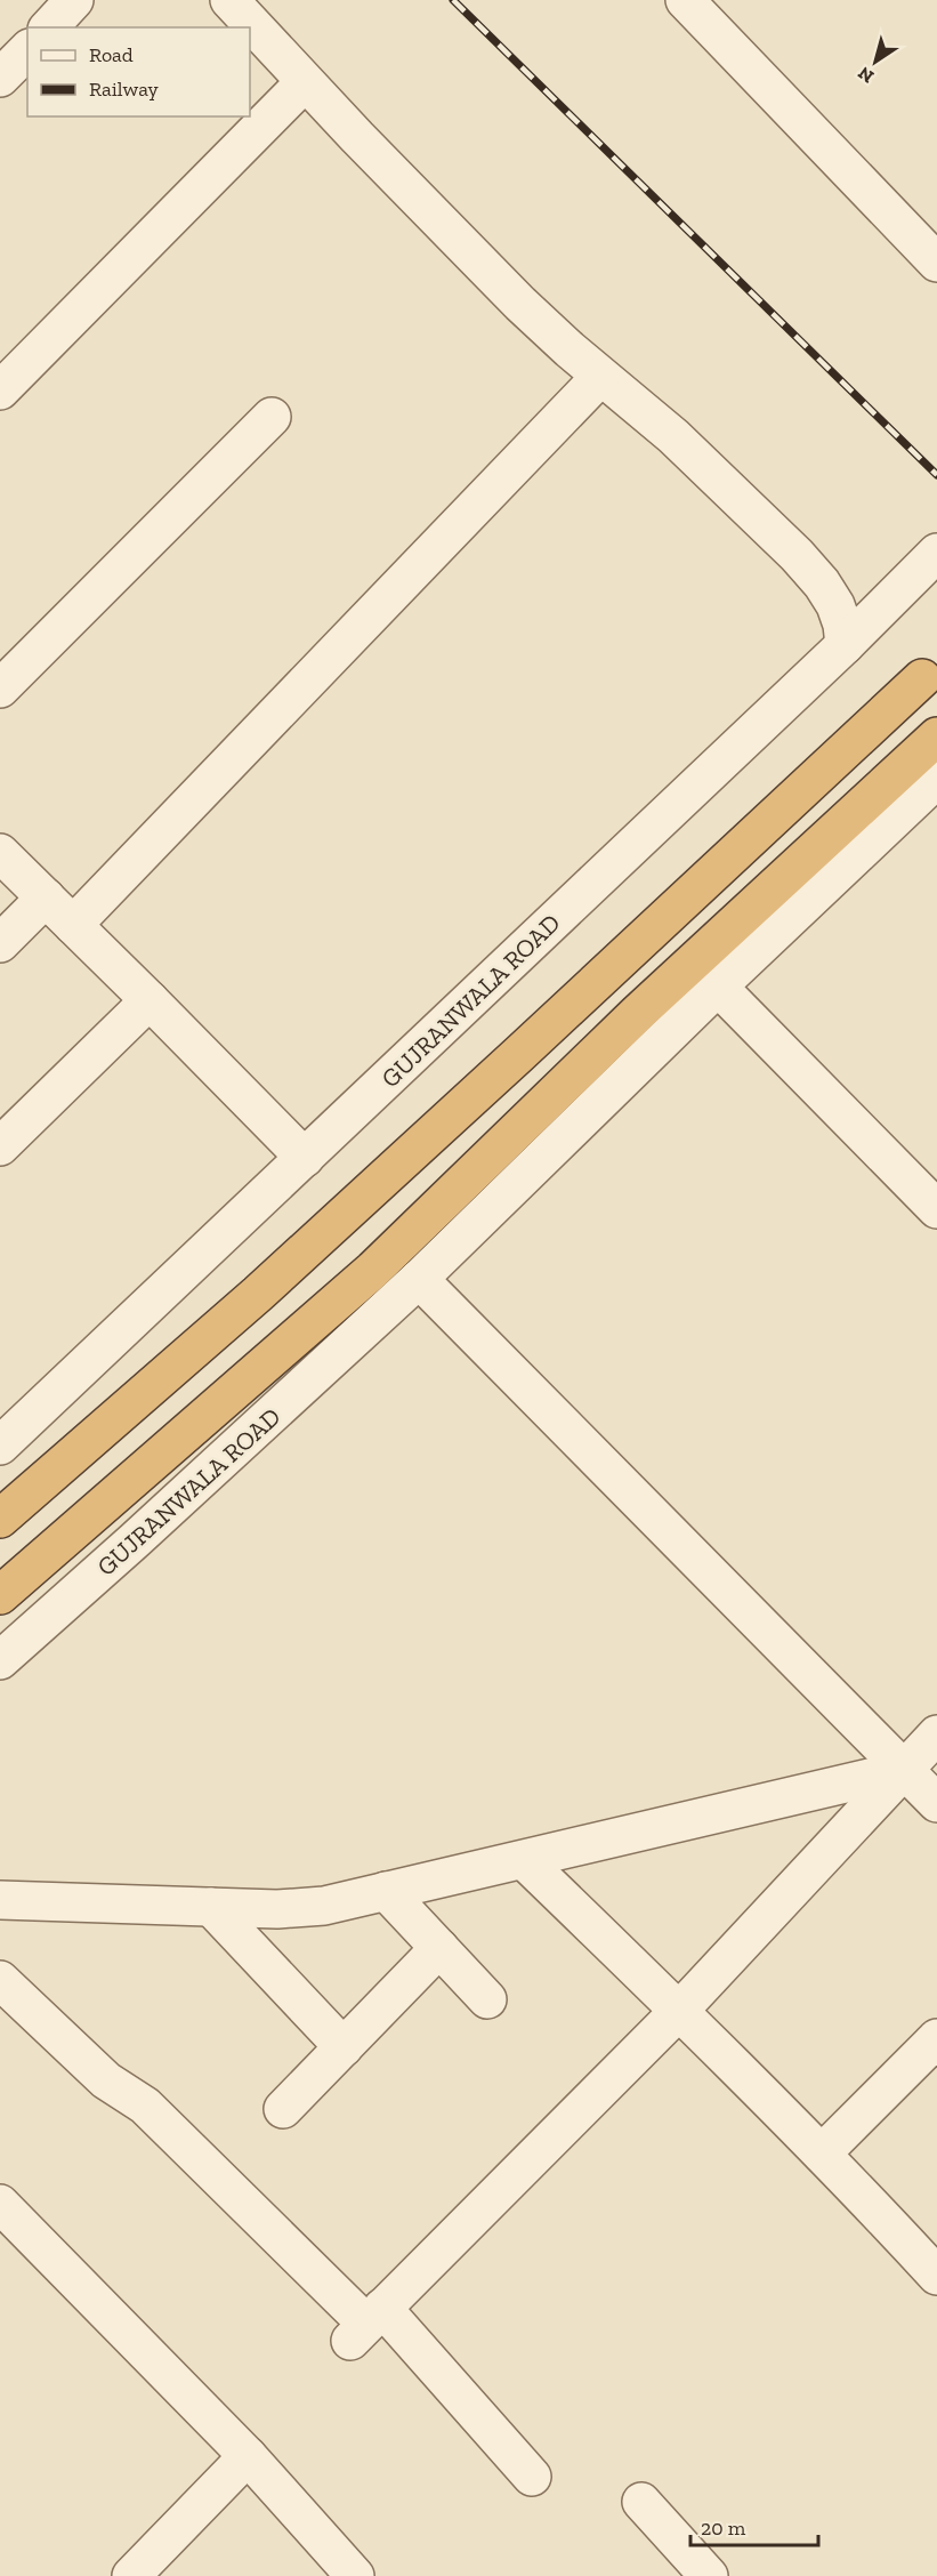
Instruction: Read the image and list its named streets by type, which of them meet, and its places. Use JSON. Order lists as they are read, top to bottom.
{
  "streets": {
    "highway": ["GUJRANWALA ROAD"]
  },
  "legend": ["Road", "Railway"],
  "scale_bar": "20 m",
  "north": "bottom left"
}
